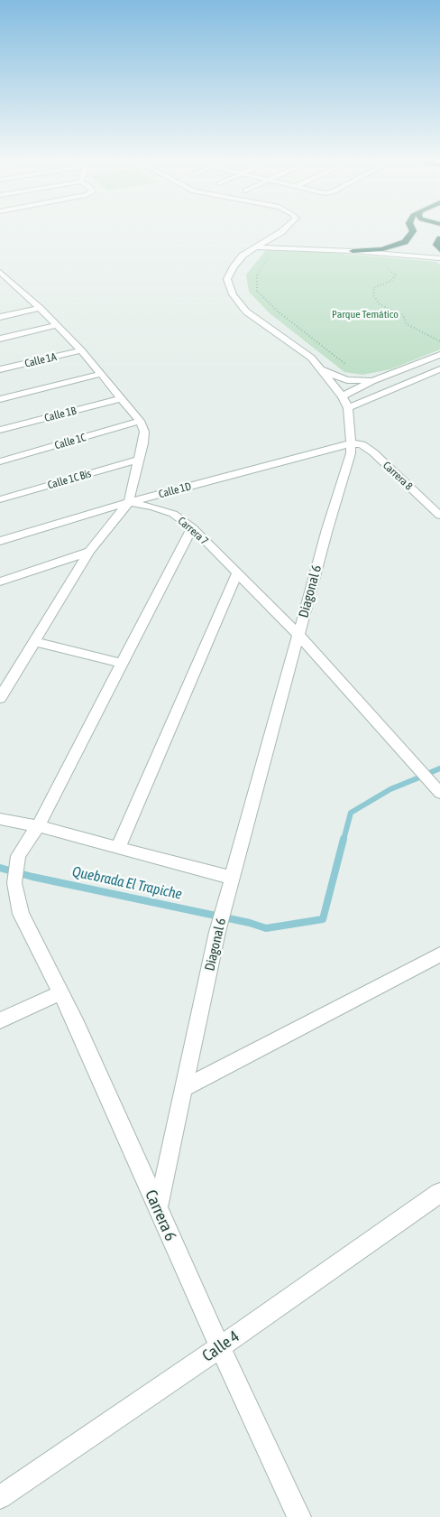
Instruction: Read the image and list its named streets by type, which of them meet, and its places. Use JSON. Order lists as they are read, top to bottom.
{
  "streets": {
    "street": [
      "Calle 1A",
      "Calle 1B",
      "Calle 1C",
      "Carrera 8",
      "Calle 1C Bis",
      "Calle 1D",
      "Carrera 7",
      "Diagonal 6",
      "Carrera 6",
      "Calle 4"
    ]
  },
  "crossings": [
    ["Carrera 8", "Calle 1D"],
    ["Carrera 8", "Diagonal 6"],
    ["Calle 1D", "Carrera 7"],
    ["Calle 1D", "Diagonal 6"],
    ["Carrera 7", "Diagonal 6"],
    ["Diagonal 6", "Carrera 6"],
    ["Carrera 6", "Calle 4"]
  ],
  "water": ["Quebrada El Trapiche"],
  "parks": ["Parque Temático"]
}
